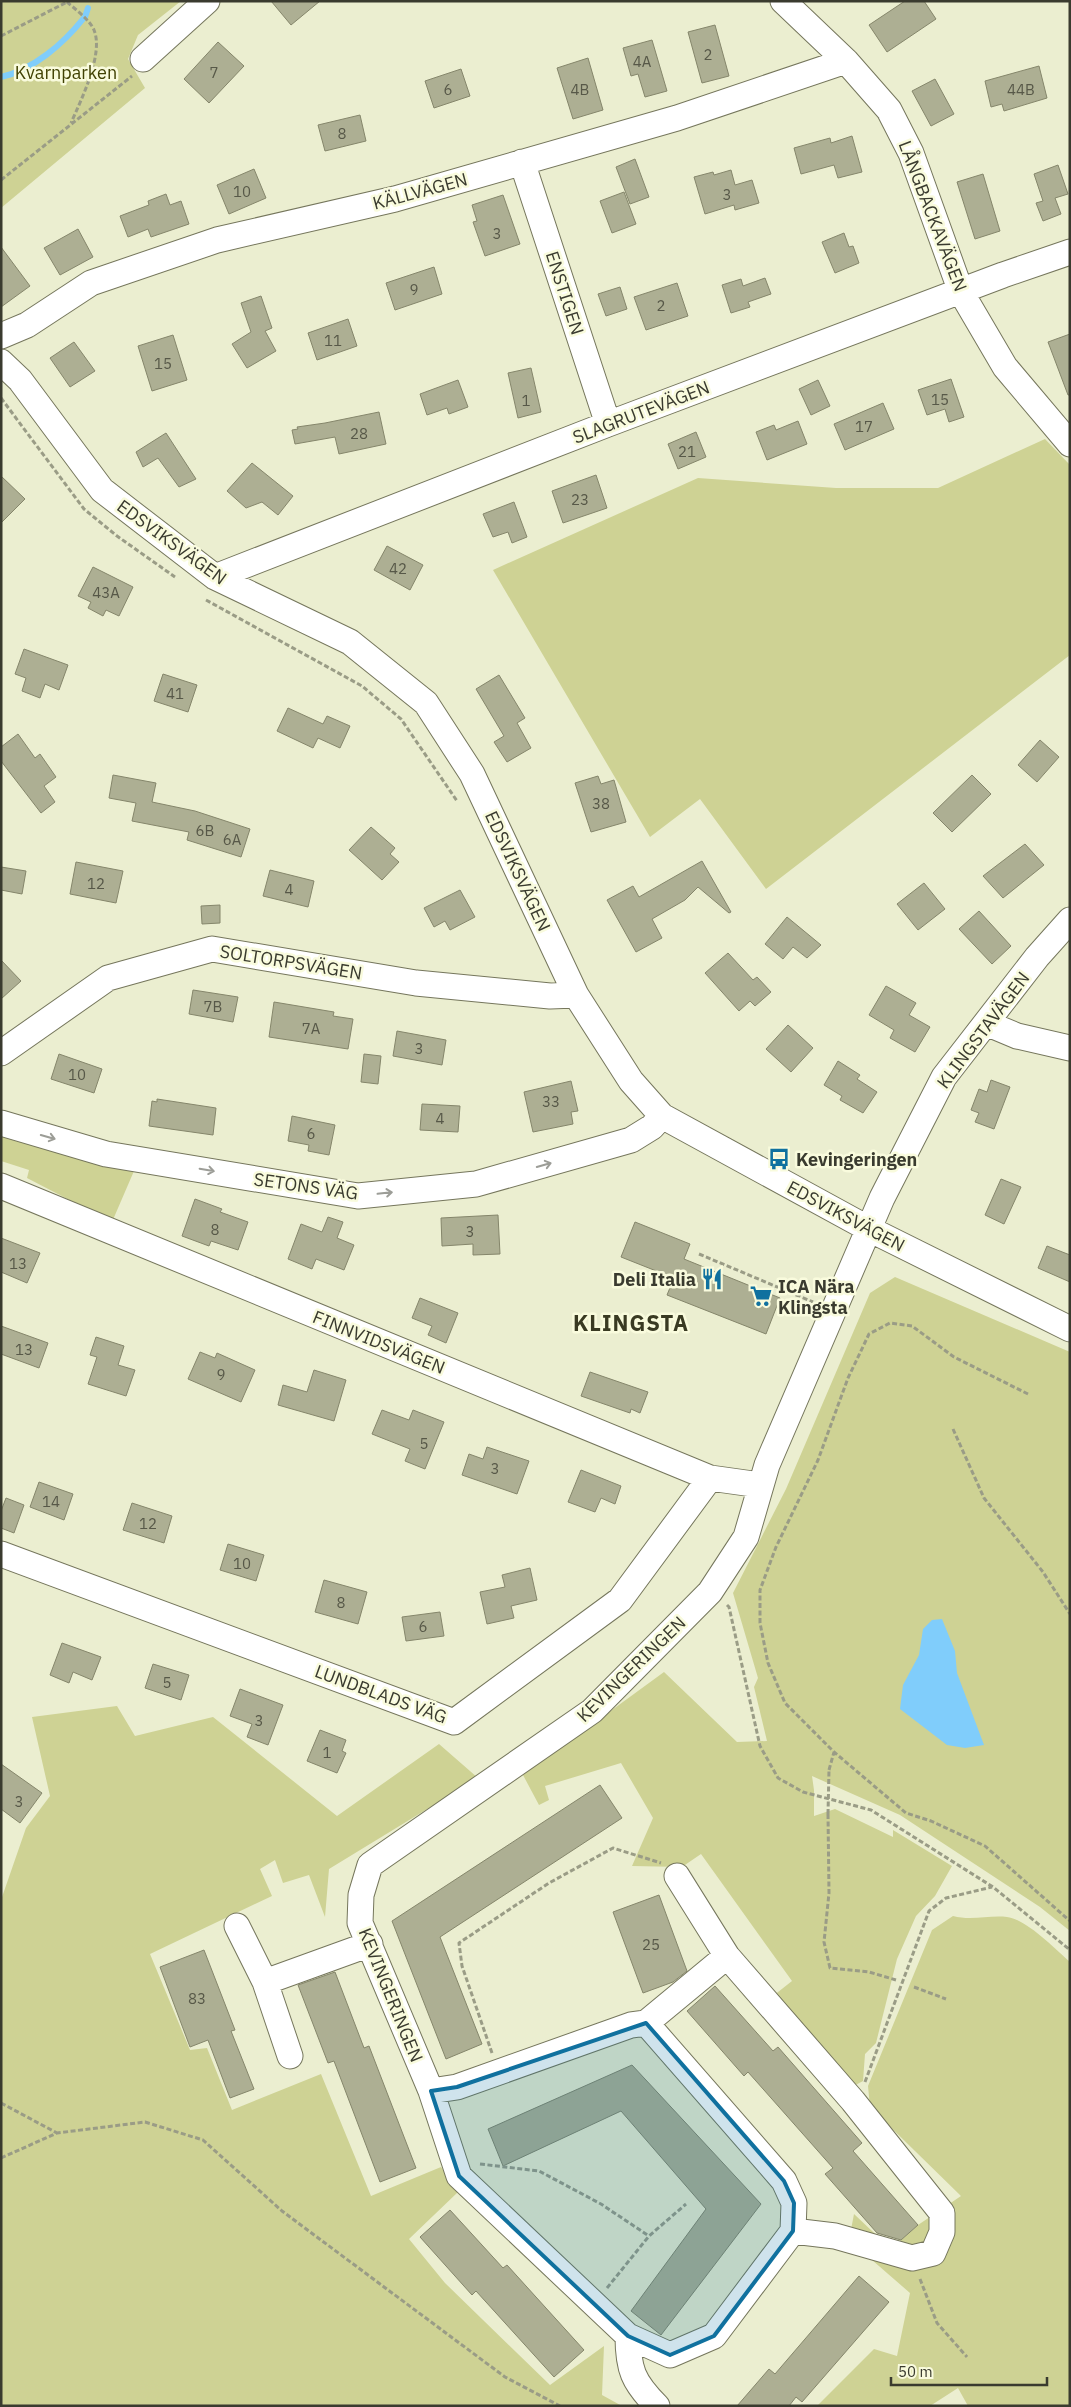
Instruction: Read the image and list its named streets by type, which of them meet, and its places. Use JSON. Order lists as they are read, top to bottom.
{
  "streets": {
    "street": [
      "KÄLLVÄGEN",
      "LÅNGBACKAVÄGEN",
      "ENSTIGEN",
      "SLAGRUTEVÄGEN",
      "EDSVIKSVÄGEN",
      "SOLTORPSVÄGEN",
      "KLINGSTAVÄGEN",
      "SETONS VÄG",
      "FINNVIDSVÄGEN",
      "KEVINGERINGEN",
      "LUNDBLADS VÄG"
    ]
  },
  "crossings": [
    ["KÄLLVÄGEN", "LÅNGBACKAVÄGEN"],
    ["KÄLLVÄGEN", "ENSTIGEN"],
    ["LÅNGBACKAVÄGEN", "SLAGRUTEVÄGEN"],
    ["ENSTIGEN", "SLAGRUTEVÄGEN"],
    ["SLAGRUTEVÄGEN", "EDSVIKSVÄGEN"],
    ["EDSVIKSVÄGEN", "SOLTORPSVÄGEN"],
    ["EDSVIKSVÄGEN", "KLINGSTAVÄGEN"],
    ["EDSVIKSVÄGEN", "SETONS VÄG"],
    ["EDSVIKSVÄGEN", "KEVINGERINGEN"],
    ["KLINGSTAVÄGEN", "KEVINGERINGEN"],
    ["FINNVIDSVÄGEN", "KEVINGERINGEN"],
    ["FINNVIDSVÄGEN", "LUNDBLADS VÄG"]
  ],
  "one_way": ["SETONS VÄG"],
  "districts": ["KLINGSTA"],
  "parks": ["Kvarnparken"],
  "places": {
    "bus stop": ["Kevingeringen"],
    "restaurant": ["Deli Italia"],
    "supermarket": ["ICA Nära Klingsta"]
  },
  "house_numbers": [
    "2",
    "4A",
    "7",
    "6",
    "4B",
    "44B",
    "8",
    "10",
    "3",
    "3",
    "9",
    "2",
    "11",
    "15",
    "15",
    "1",
    "17",
    "28",
    "21",
    "23",
    "42",
    "43A",
    "41",
    "38",
    "6B",
    "6A",
    "12",
    "4",
    "7B",
    "7A",
    "3",
    "10",
    "33",
    "4",
    "6",
    "8",
    "3",
    "13",
    "13",
    "9",
    "5",
    "3",
    "14",
    "12",
    "10",
    "8",
    "6",
    "5",
    "3",
    "1",
    "3",
    "25",
    "83"
  ],
  "scale_bar": "50 m"
}
